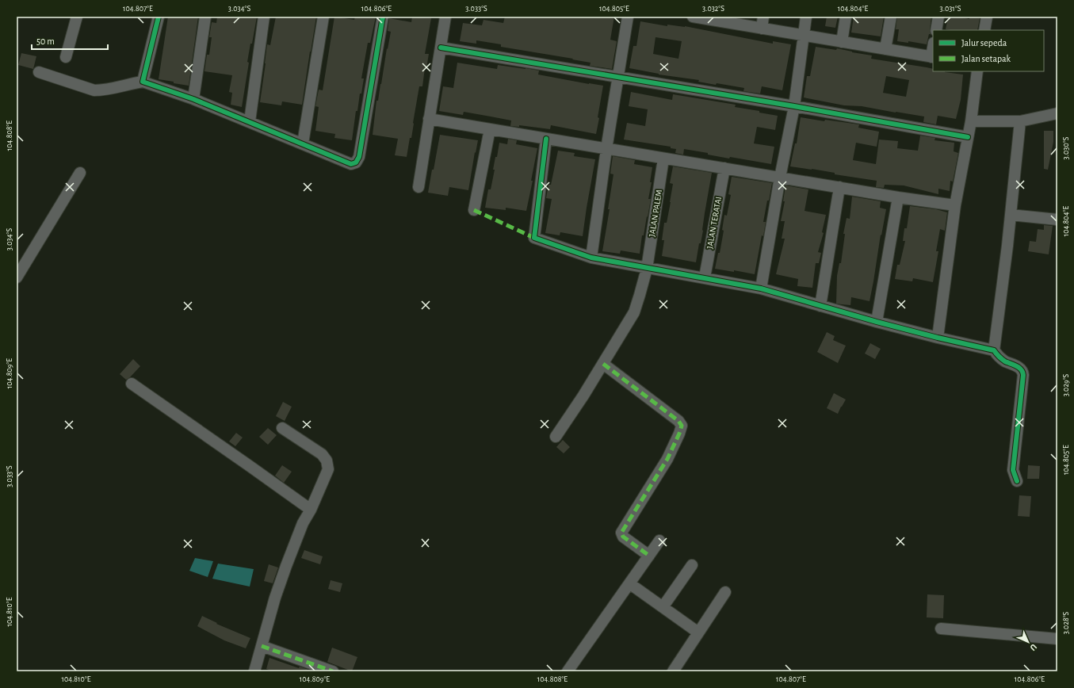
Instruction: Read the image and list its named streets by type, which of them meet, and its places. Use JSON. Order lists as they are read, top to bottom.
{
  "streets": {
    "street": ["JALAN PALEM", "JALAN TERATAI"]
  },
  "legend": ["Jalur sepeda", "Jalan setapak"],
  "scale_bar": "50 m",
  "north": "bottom right",
  "coordinates": [
    "104.807°E",
    "3.034°S",
    "104.806°E",
    "3.033°S",
    "104.805°E",
    "3.032°S",
    "104.804°E",
    "3.031°S",
    "104.808°E",
    "3.030°S",
    "104.809°E",
    "3.029°S",
    "104.810°E",
    "3.028°S"
  ]
}
